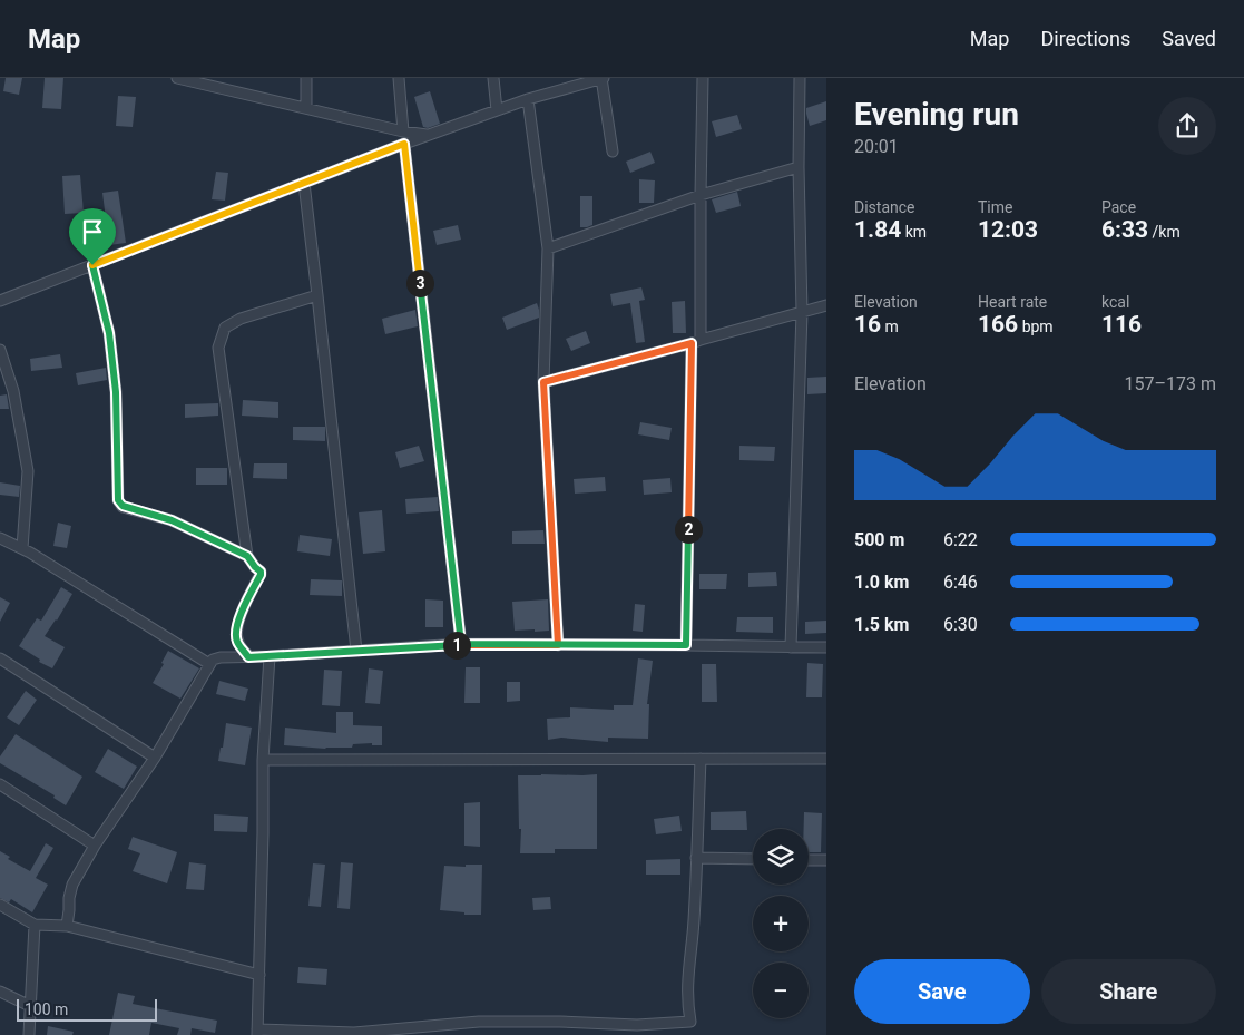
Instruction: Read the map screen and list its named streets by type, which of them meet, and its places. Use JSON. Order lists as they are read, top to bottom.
{
  "scale_bar": "100 m",
  "page": {
    "header": "Map",
    "nav": ["Map", "Directions", "Saved"],
    "heading": ["Evening run", "20:01"],
    "stats": [
      ["Distance", "1.84 km"],
      ["Time", "12:03"],
      ["Pace", "6:33 /km"],
      ["Elevation", "16 m"],
      ["Heart rate", "166 bpm"],
      ["kcal", "116"]
    ],
    "pins": ["3", "2", "1"],
    "chart": ["Elevation", "157–173 m"],
    "list": [
      {
        "name": "500 m",
        "note": "6:22"
      },
      {
        "name": "1.0 km",
        "note": "6:46"
      },
      {
        "name": "1.5 km",
        "note": "6:30"
      }
    ],
    "map_buttons": ["+", "−"],
    "buttons": ["Save", "Share"],
    "scale": "100 m"
  }
}
